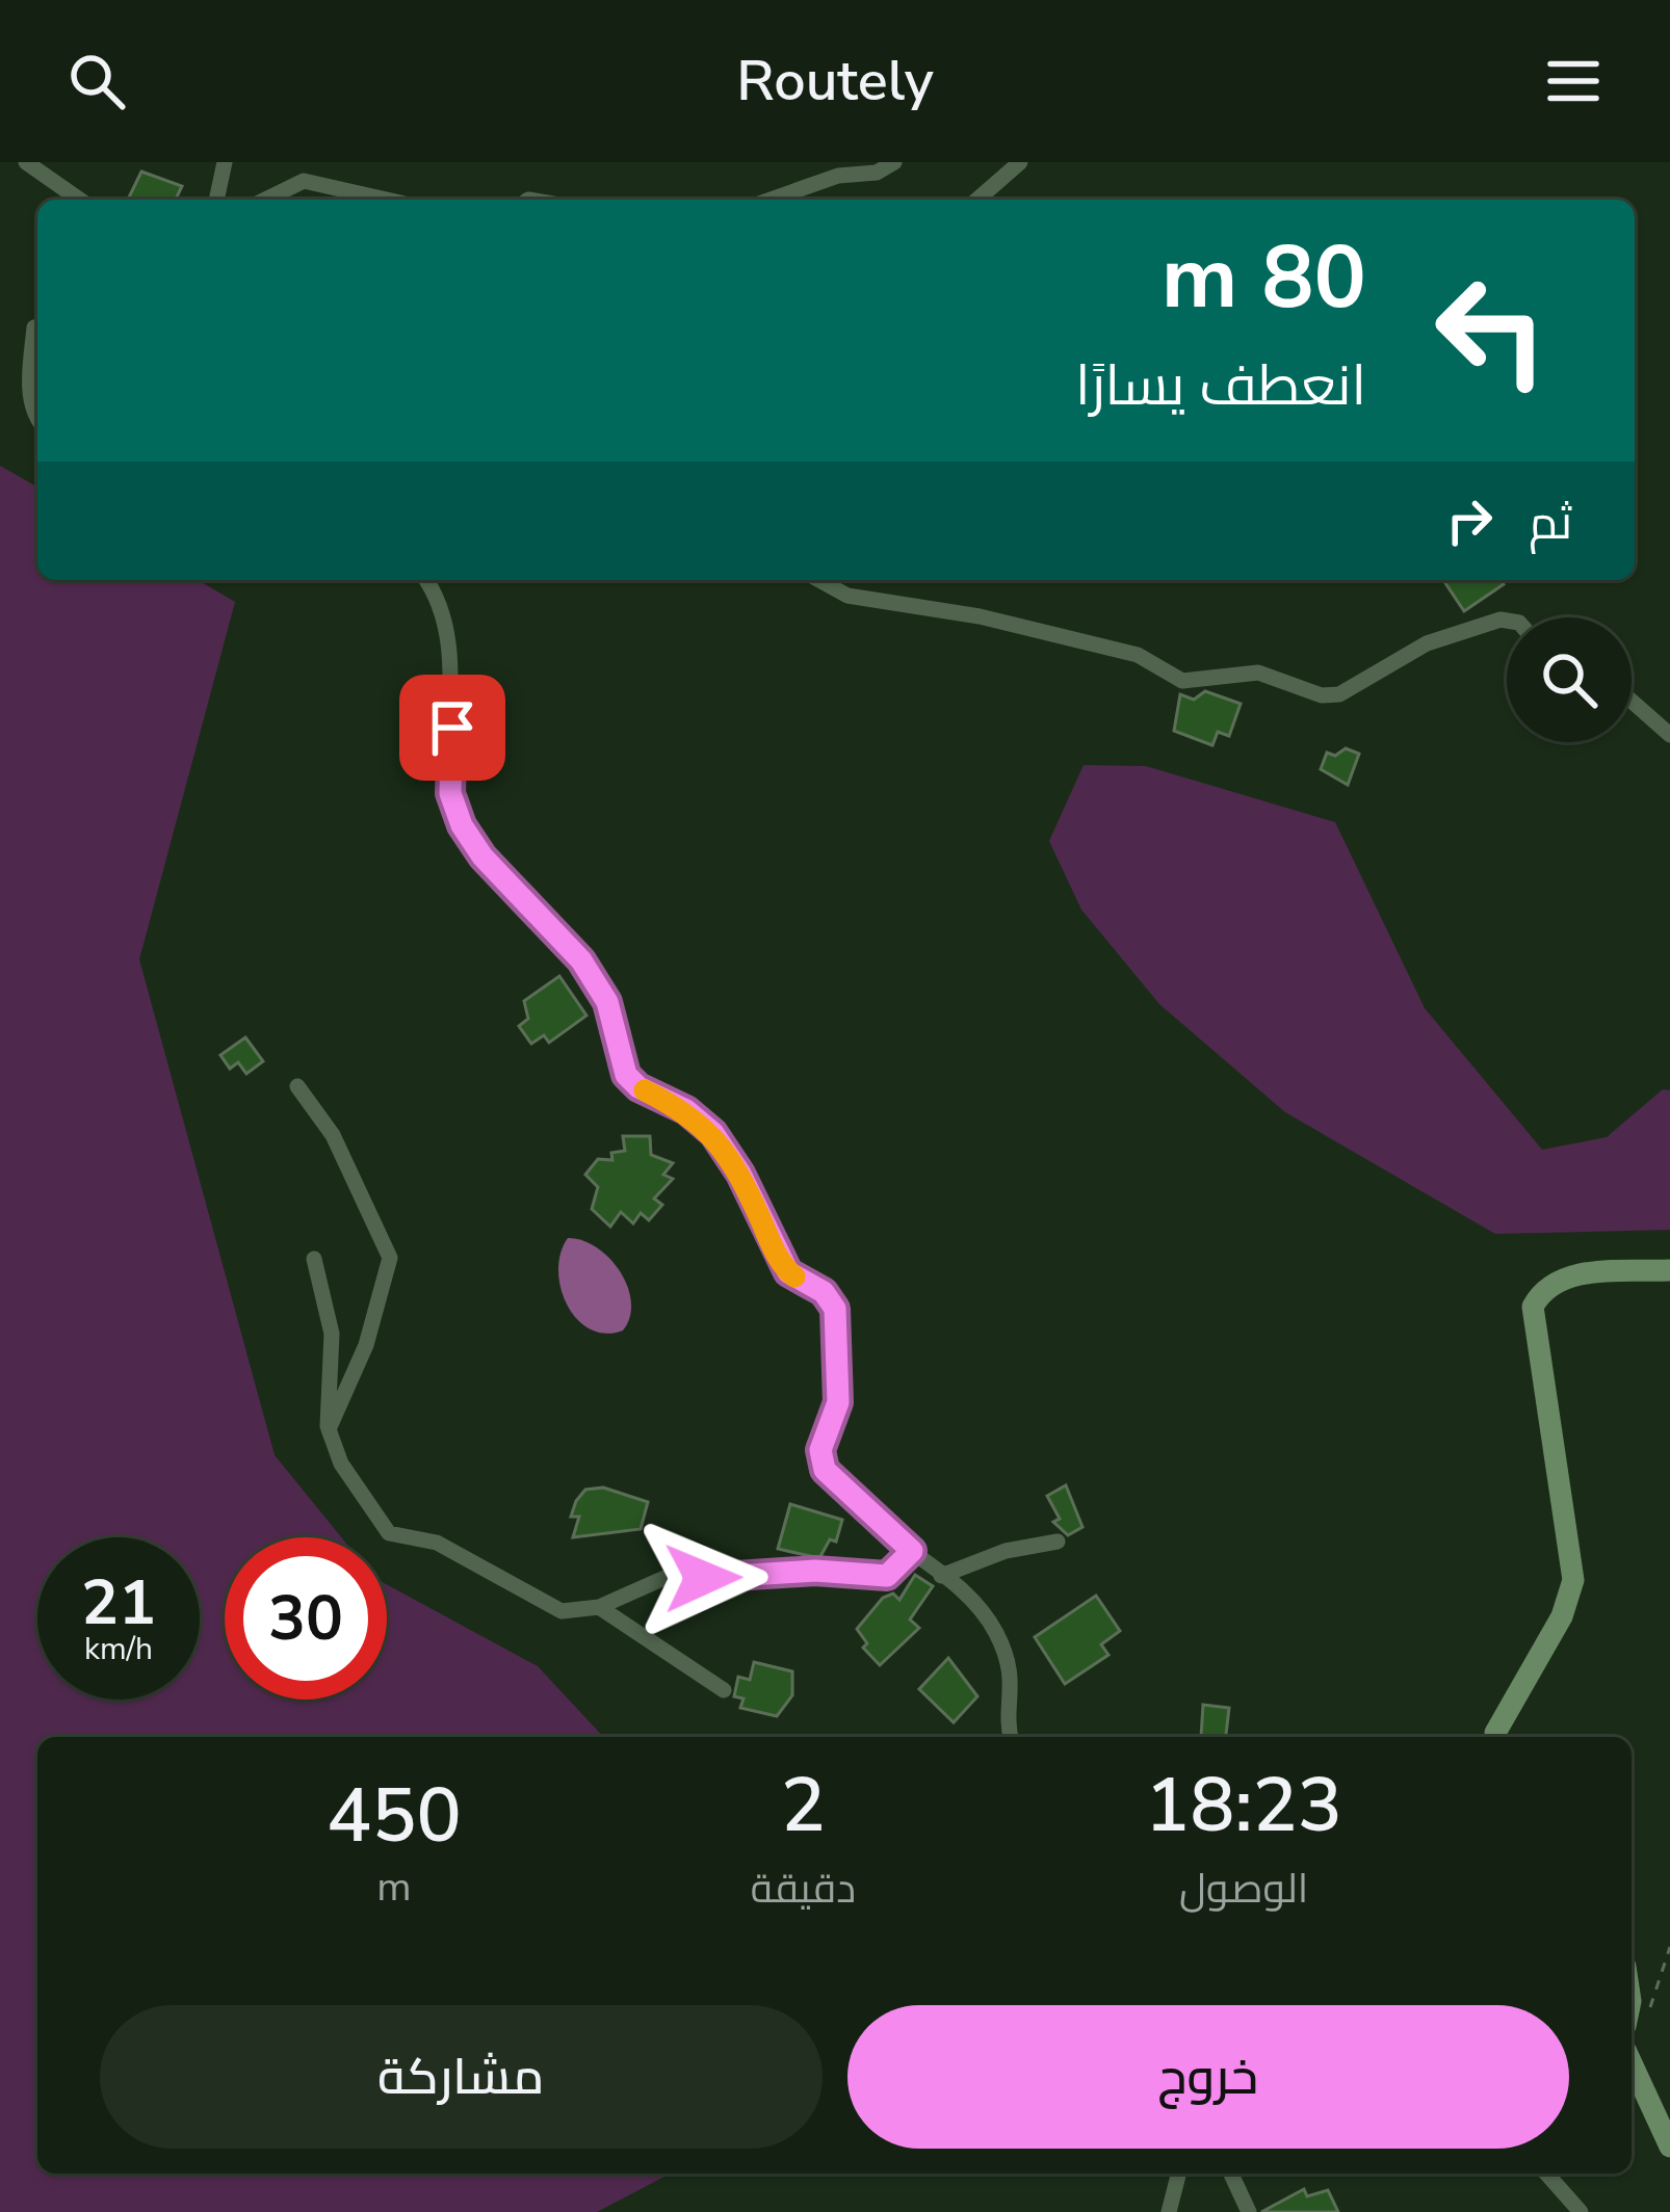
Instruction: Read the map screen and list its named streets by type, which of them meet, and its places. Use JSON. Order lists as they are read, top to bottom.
{
  "page": {
    "header": "Routely",
    "turn": ["80 m", "انعطف يسارًا"],
    "then": "ثم",
    "speed": "21 km/h",
    "limit": "30",
    "eta": [
      "18:23",
      "الوصول",
      "2",
      "دقيقة",
      "450",
      "m"
    ],
    "buttons": ["خروج", "مشاركة"]
  }
}
